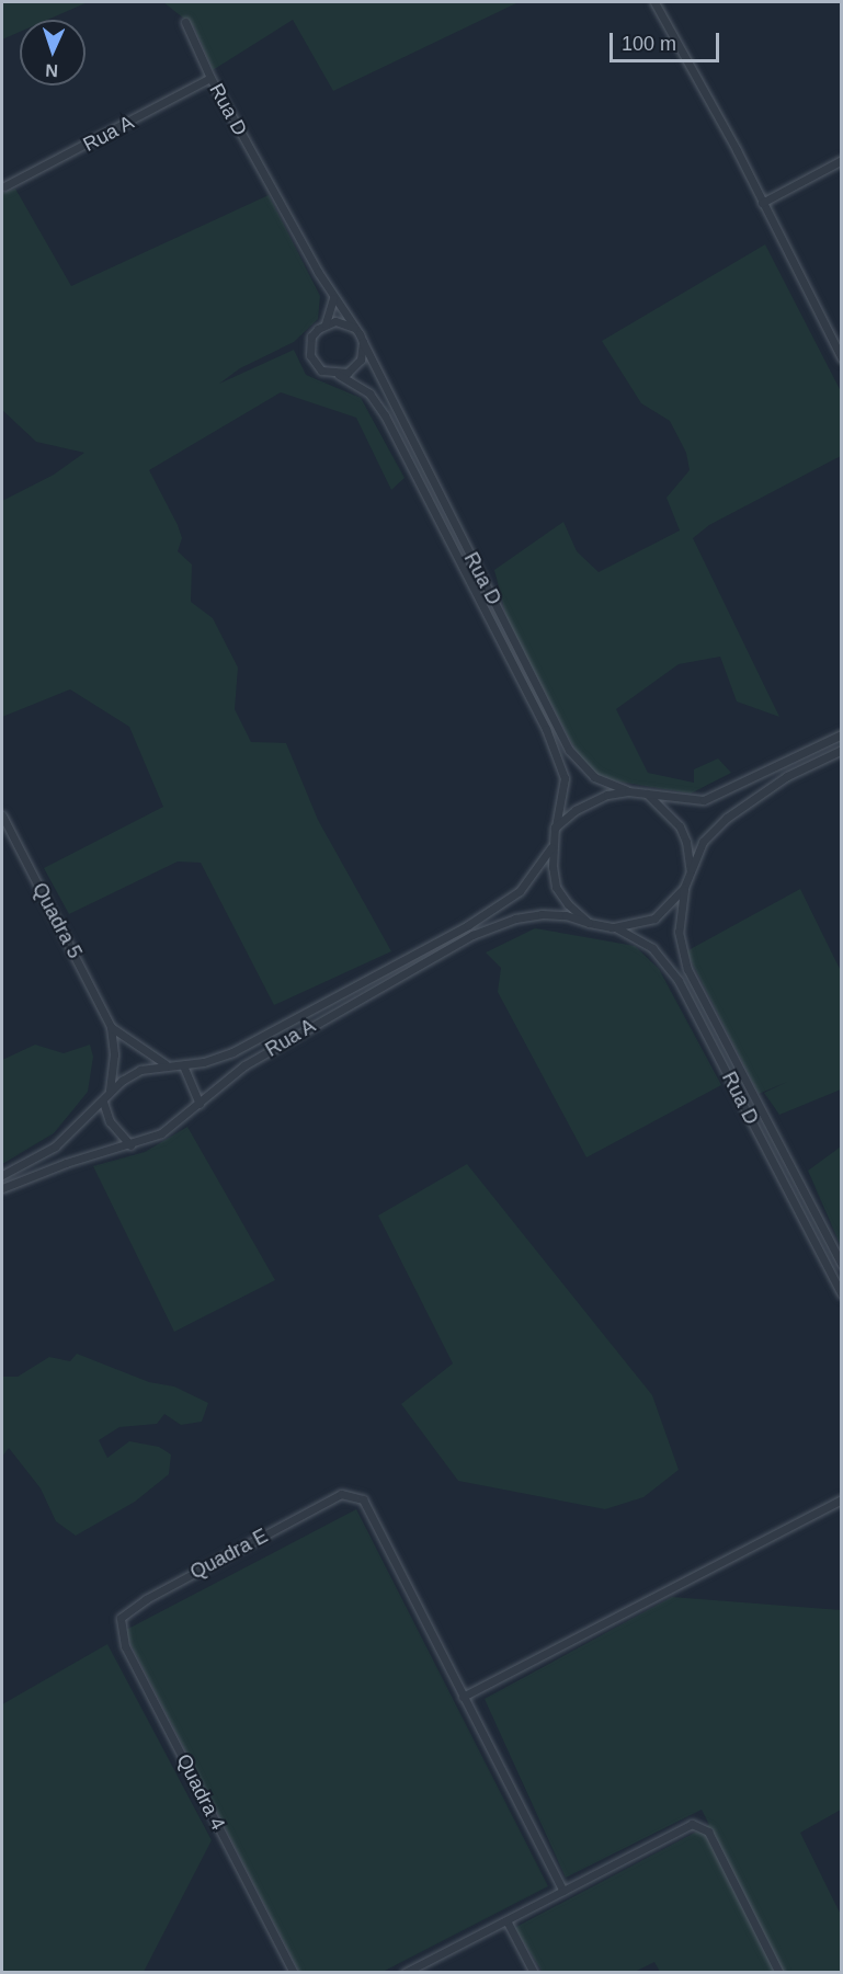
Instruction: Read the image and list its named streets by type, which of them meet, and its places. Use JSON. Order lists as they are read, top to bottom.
{
  "streets": {
    "street": [
      "Rua D",
      "Rua A",
      "Quadra 5",
      "Quadra E",
      "Quadra 4"
    ]
  },
  "crossings": [
    ["Rua D", "Rua A"],
    ["Rua A", "Quadra 5"],
    ["Quadra E", "Quadra 4"]
  ],
  "scale_bar": "100 m",
  "north": "bottom"
}
